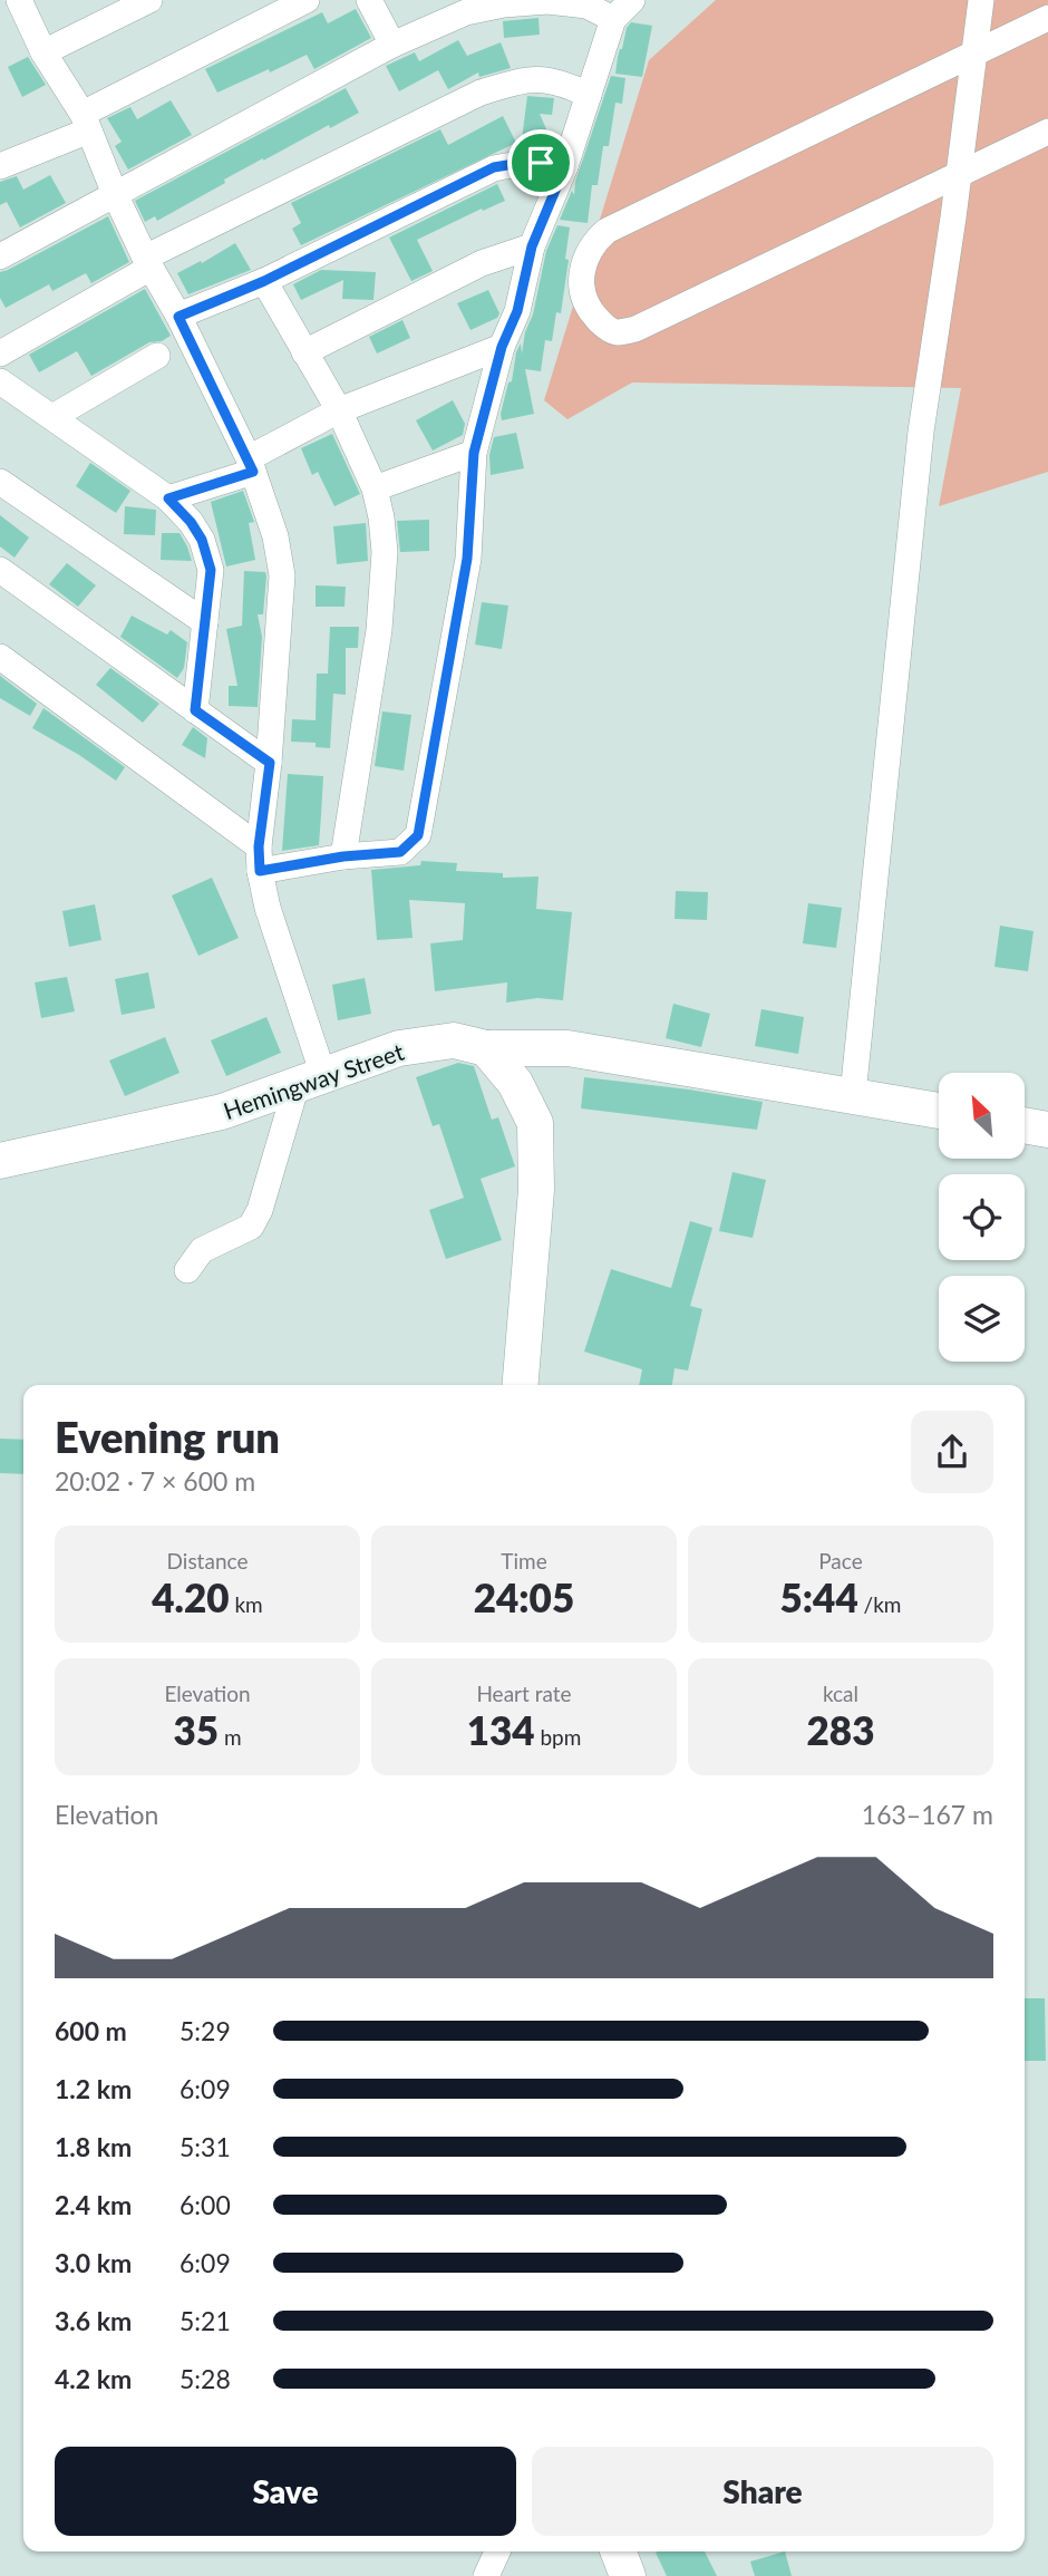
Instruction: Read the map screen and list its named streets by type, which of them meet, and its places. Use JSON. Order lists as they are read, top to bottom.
{
  "streets": {
    "main road": ["Hemingway Street"]
  },
  "north": "top left",
  "page": {
    "heading": ["Evening run", "20:02 · 7 × 600 m"],
    "stats": [
      ["Distance", "4.20 km"],
      ["Time", "24:05"],
      ["Pace", "5:44 /km"],
      ["Elevation", "35 m"],
      ["Heart rate", "134 bpm"],
      ["kcal", "283"]
    ],
    "chart": ["Elevation", "163–167 m"],
    "list": [
      {
        "name": "600 m",
        "note": "5:29"
      },
      {
        "name": "1.2 km",
        "note": "6:09"
      },
      {
        "name": "1.8 km",
        "note": "5:31"
      },
      {
        "name": "2.4 km",
        "note": "6:00"
      },
      {
        "name": "3.0 km",
        "note": "6:09"
      },
      {
        "name": "3.6 km",
        "note": "5:21"
      },
      {
        "name": "4.2 km",
        "note": "5:28"
      }
    ],
    "buttons": ["Save", "Share"]
  }
}
